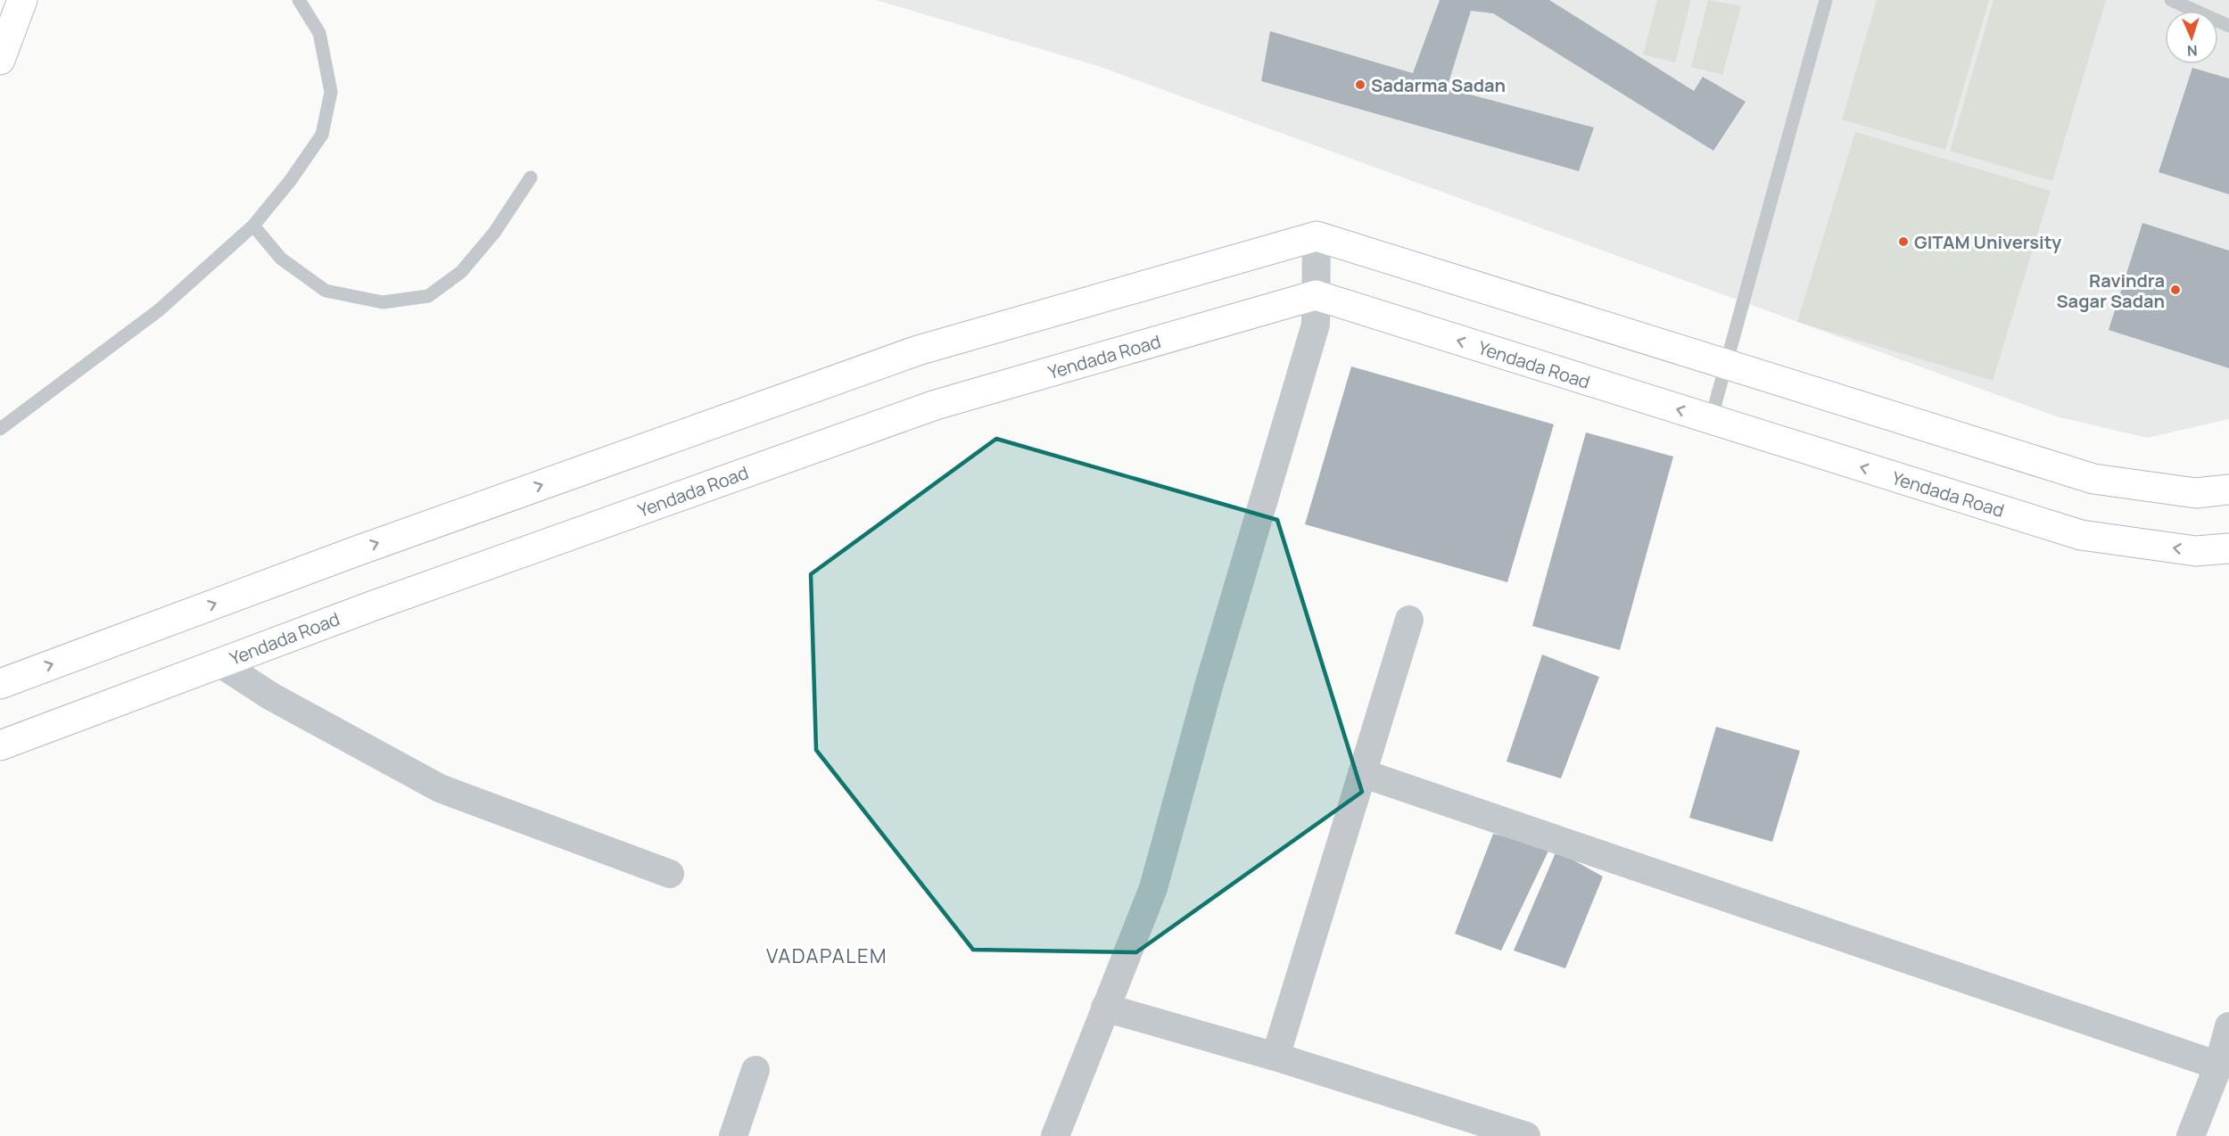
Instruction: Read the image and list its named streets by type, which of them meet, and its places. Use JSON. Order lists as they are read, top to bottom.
{
  "streets": {
    "main road": ["Yendada Road"]
  },
  "districts": ["VADAPALEM"],
  "places": ["Sadarma Sadan", "GITAM University", "Ravindra Sagar Sadan"],
  "north": "bottom"
}
